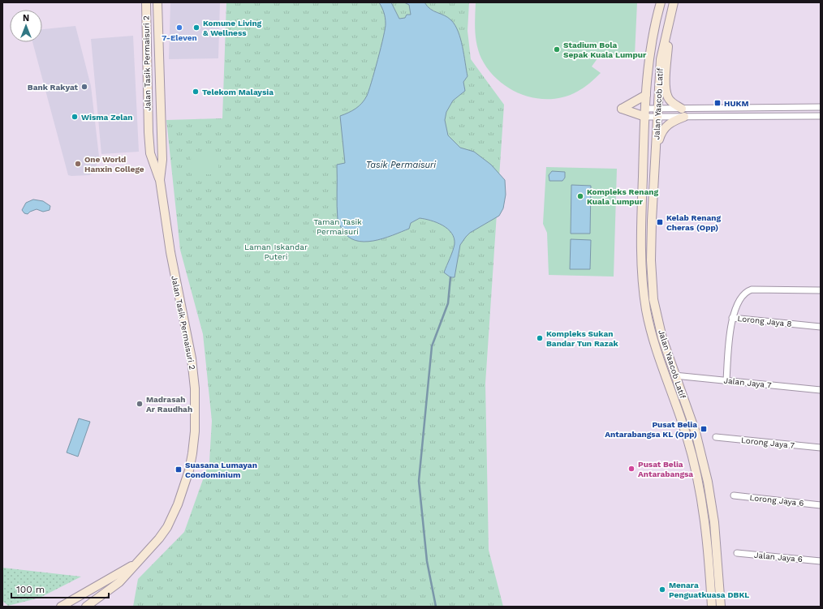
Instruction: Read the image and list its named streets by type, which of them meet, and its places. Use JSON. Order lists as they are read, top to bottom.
{
  "streets": {
    "street": [
      "Jalan Tasik Permaisuri 2",
      "Jalan Yaacob Latif",
      "Lorong Jaya 8",
      "Jalan Jaya 7",
      "Lorong Jaya 7",
      "Lorong Jaya 6",
      "Jalan Jaya 6"
    ]
  },
  "crossings": [
    ["Jalan Yaacob Latif", "Jalan Jaya 7"],
    ["Lorong Jaya 8", "Jalan Jaya 7"]
  ],
  "water": ["Tasik Permaisuri"],
  "parks": ["Taman Tasik Permaisuri", "Laman Iskandar Puteri"],
  "places": {
    "other": [
      "7-Eleven",
      "Komune Living & Wellness",
      "Stadium Bola Sepak Kuala Lumpur",
      "Bank Rakyat",
      "Telekom Malaysia",
      "Wisma Zelan",
      "One World Hanxin College",
      "Kompleks Renang Kuala Lumpur",
      "Kompleks Sukan Bandar Tun Razak",
      "Madrasah Ar Raudhah",
      "Pusat Belia Antarabangsa",
      "Menara Penguatkuasa DBKL"
    ],
    "transit": [
      "HUKM",
      "Kelab Renang Cheras (Opp)",
      "Pusat Belia Antarabangsa KL (Opp)",
      "Suasana Lumayan Condominium"
    ]
  },
  "scale_bar": "100 m",
  "north": "top"
}
